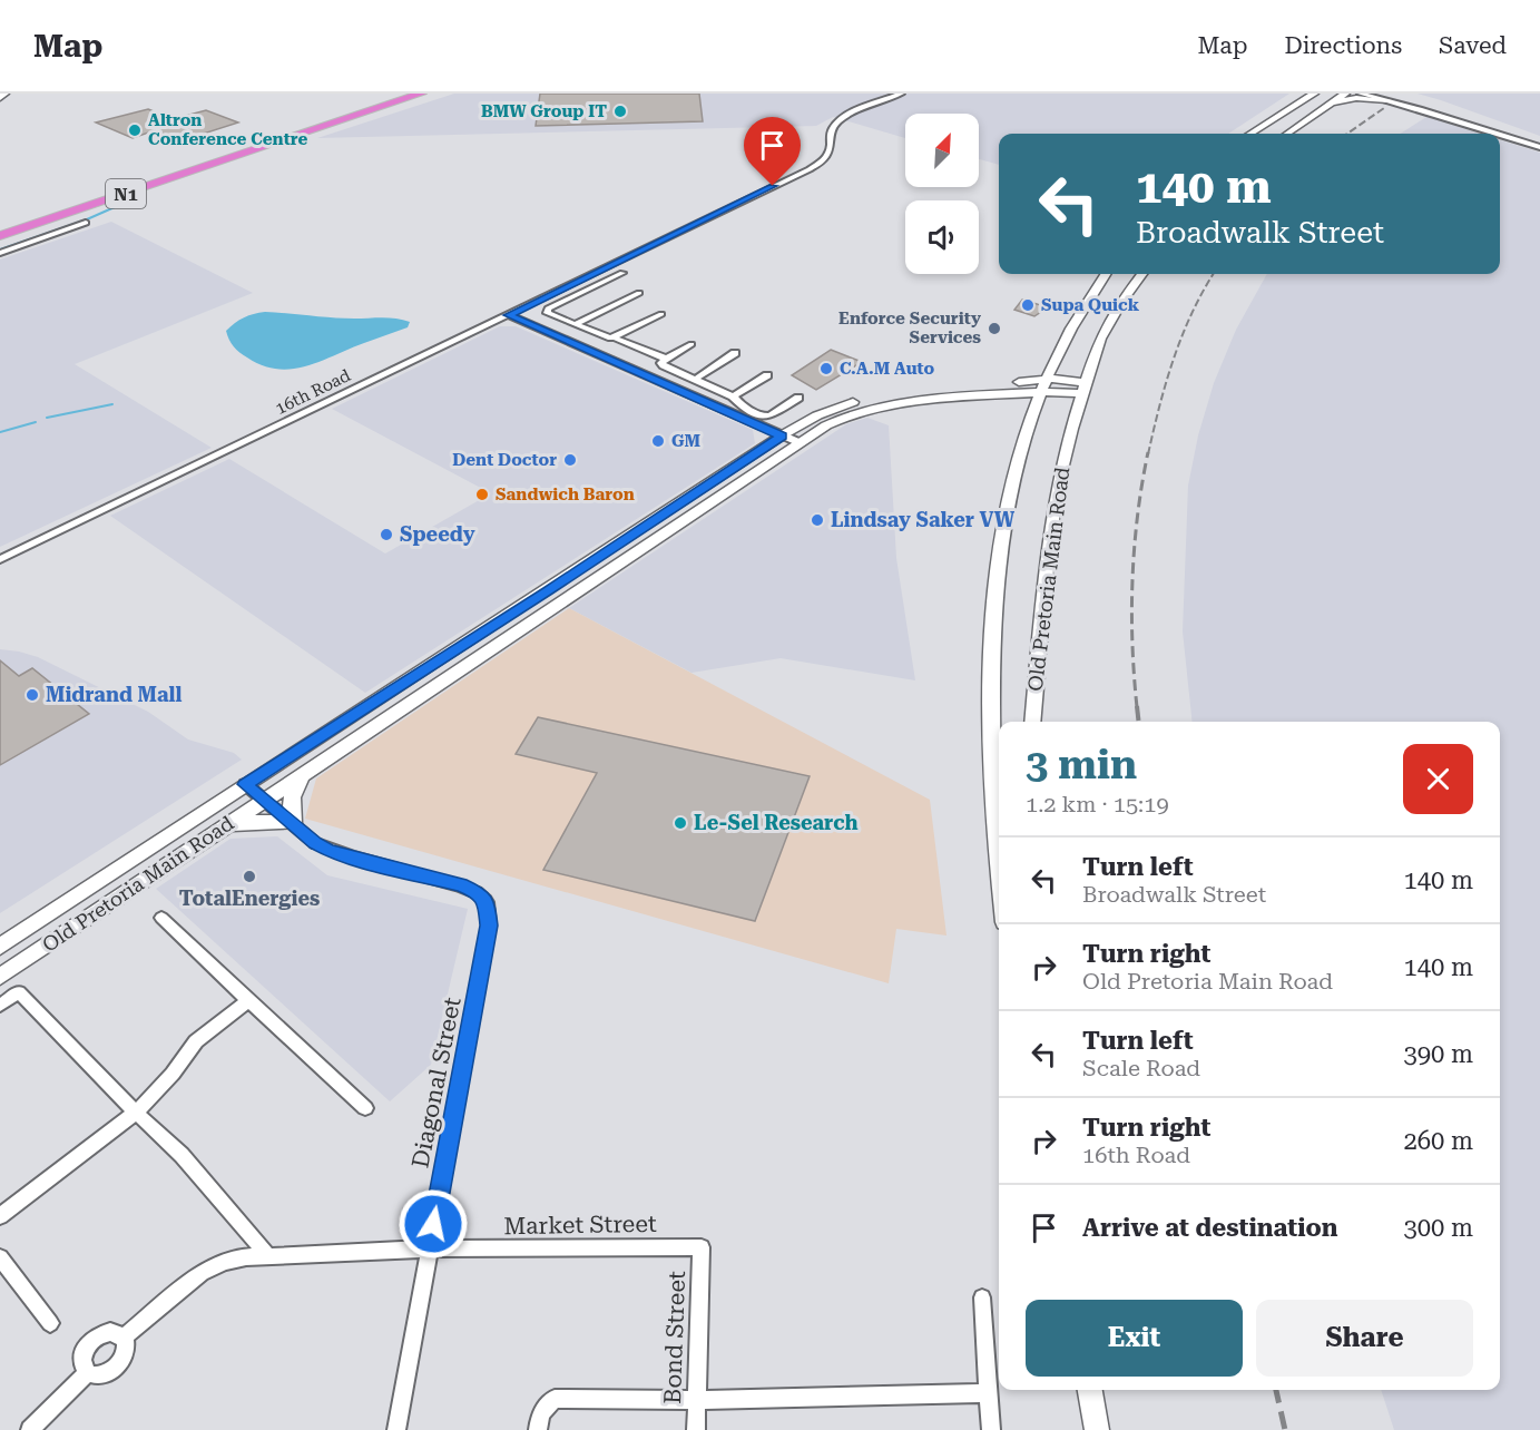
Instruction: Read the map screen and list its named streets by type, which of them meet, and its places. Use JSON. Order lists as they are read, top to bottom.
{
  "streets": {
    "highway": ["N1"],
    "main road": ["Old Pretoria Main Road"],
    "street": [
      "16th Road",
      "Diagonal Street",
      "Market Street",
      "Bond Street"
    ]
  },
  "crossings": [
    ["Diagonal Street", "Market Street"],
    ["Market Street", "Bond Street"]
  ],
  "places": [
    "BMW Group IT",
    "Altron Conference Centre",
    "Supa Quick",
    "Enforce Security Services",
    "C.A.M Auto",
    "GM",
    "Dent Doctor",
    "Sandwich Baron",
    "Lindsay Saker VW",
    "Speedy",
    "Midrand Mall",
    "Le-Sel Research",
    "TotalEnergies"
  ],
  "north": "top right",
  "page": {
    "header": "Map",
    "nav": ["Map", "Directions", "Saved"],
    "turn": ["140 m", "Broadwalk Street"],
    "heading": ["3 min", "1.2 km · 15:19"],
    "list": [
      {
        "name": "Turn left",
        "note": "Broadwalk Street",
        "value": "140 m"
      },
      {
        "name": "Turn right",
        "note": "Old Pretoria Main Road",
        "value": "140 m"
      },
      {
        "name": "Turn left",
        "note": "Scale Road",
        "value": "390 m"
      },
      {
        "name": "Turn right",
        "note": "16th Road",
        "value": "260 m"
      },
      {
        "name": "Arrive at destination",
        "value": "300 m"
      }
    ],
    "buttons": ["Exit", "Share"]
  }
}
